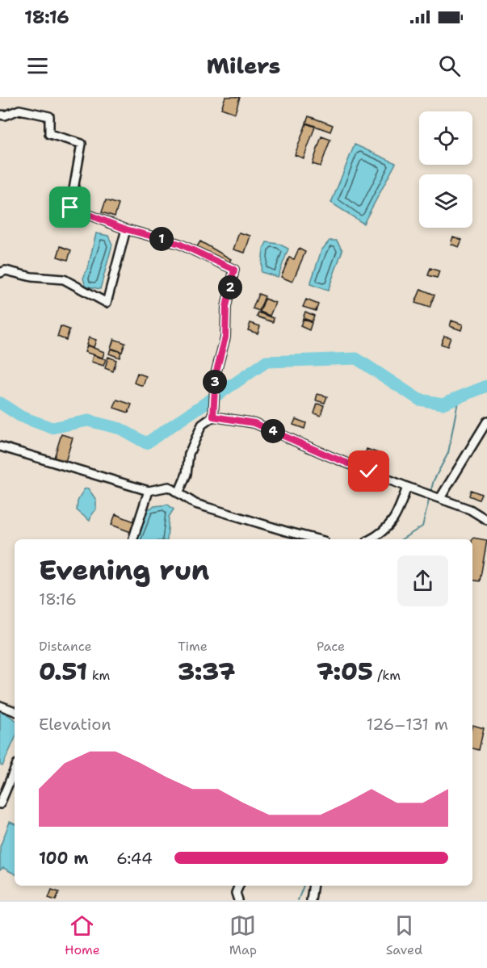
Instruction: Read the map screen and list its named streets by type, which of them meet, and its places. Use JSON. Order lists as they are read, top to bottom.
{
  "page": {
    "status": "18:16",
    "header": "Milers",
    "pins": [
      "1",
      "2",
      "3",
      "4"
    ],
    "heading": ["Evening run", "18:16"],
    "stats": [
      ["Distance", "0.51 km"],
      ["Time", "3:37"],
      ["Pace", "7:05 /km"]
    ],
    "chart": ["Elevation", "126–131 m"],
    "list": [
      {
        "name": "100 m",
        "note": "6:44"
      }
    ],
    "tabs": ["Home", "Map", "Saved"]
  }
}
